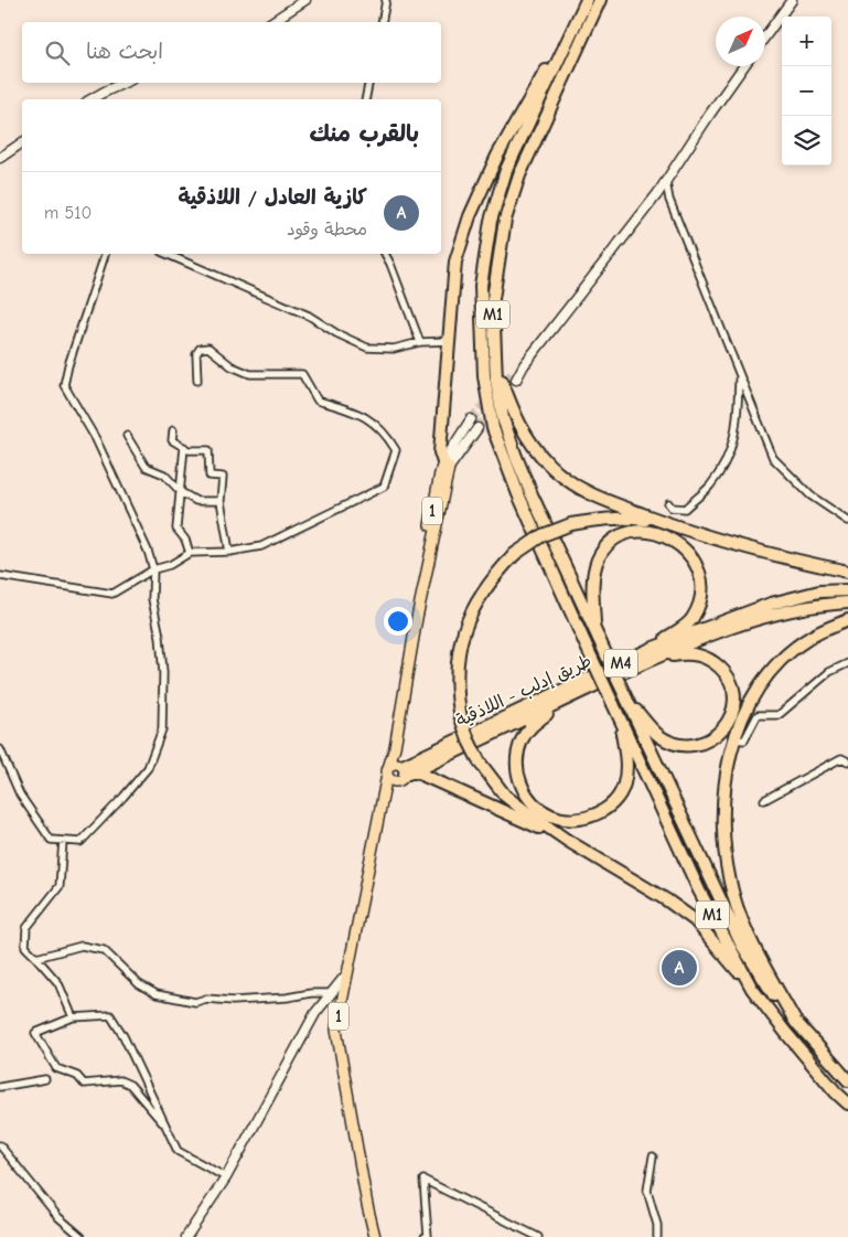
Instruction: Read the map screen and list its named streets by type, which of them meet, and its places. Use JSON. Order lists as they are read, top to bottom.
{
  "streets": {
    "highway": ["M1", "M4", "طريق إدلب - اللاذقية"],
    "main road": ["1"]
  },
  "crossings": [
    ["1", "طريق إدلب - اللاذقية"]
  ],
  "north": "top right",
  "page": {
    "map_buttons": ["+", "−"],
    "search": "ابحث هنا",
    "heading": "بالقرب منك",
    "list": [
      {
        "mark": "A",
        "name": "كازية العادل / اللاذقية",
        "note": "محطة وقود",
        "value": "510 m"
      }
    ],
    "pins": "A"
  }
}
